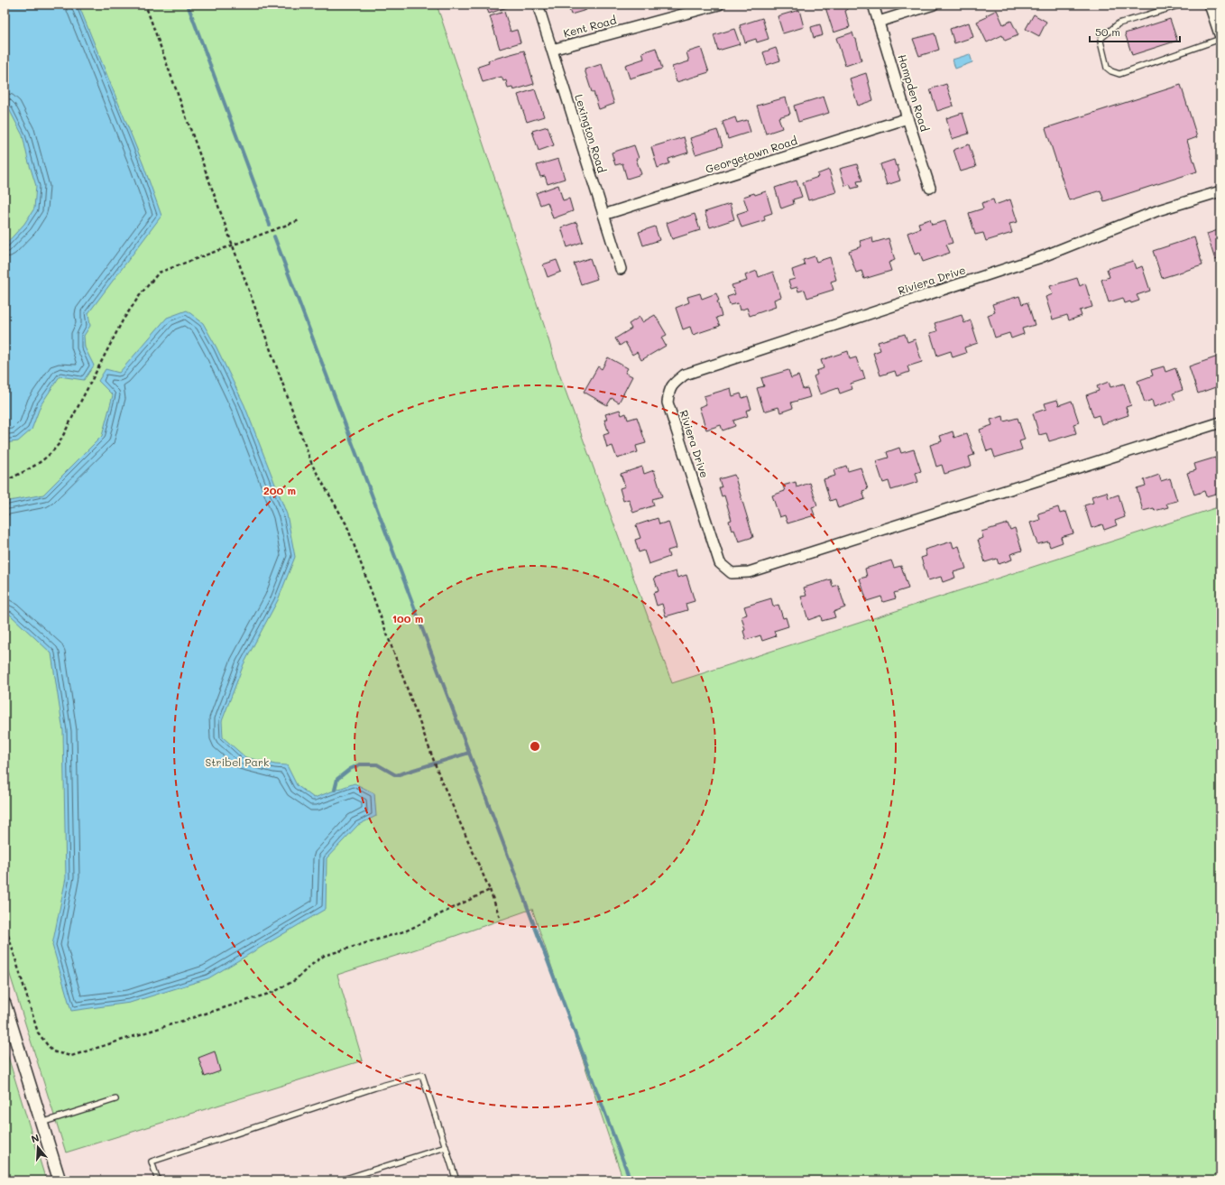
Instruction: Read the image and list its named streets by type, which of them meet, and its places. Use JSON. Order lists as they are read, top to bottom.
{
  "streets": {
    "street": [
      "Kent Road",
      "Hampden Road",
      "Lexington Road",
      "Georgetown Road",
      "Riviera Drive"
    ]
  },
  "crossings": [
    ["Kent Road", "Lexington Road"],
    ["Hampden Road", "Georgetown Road"],
    ["Lexington Road", "Georgetown Road"]
  ],
  "parks": ["Stribel Park"],
  "scale_bar": "50 m",
  "north": "top",
  "rings": ["200 m", "100 m"]
}
